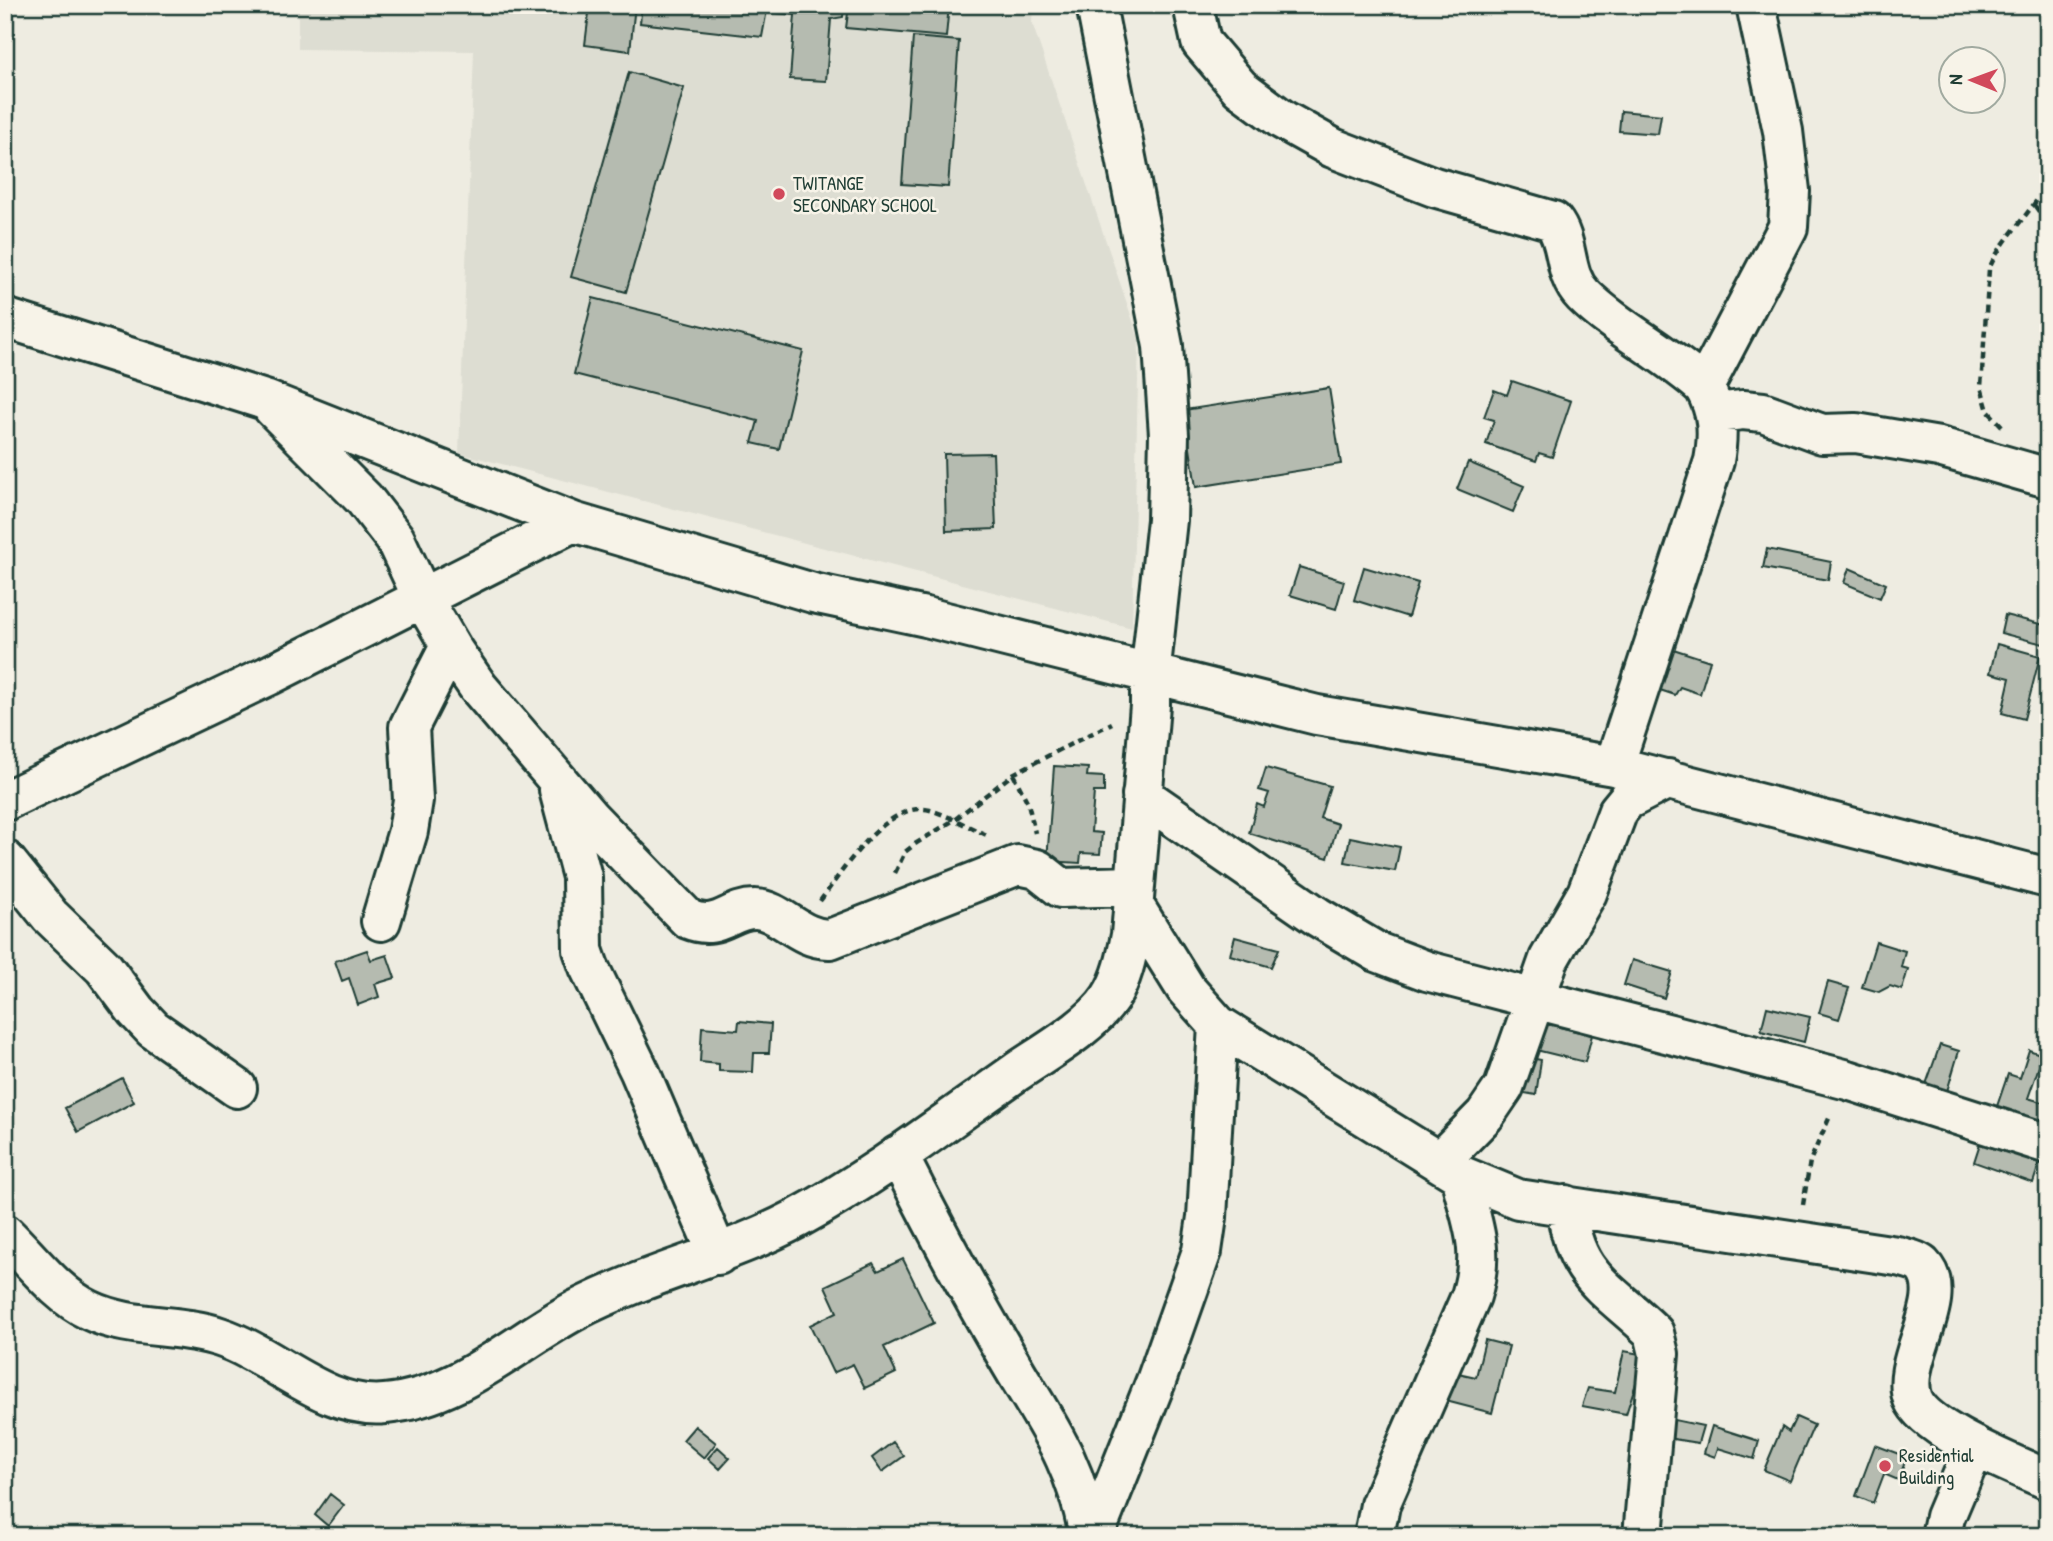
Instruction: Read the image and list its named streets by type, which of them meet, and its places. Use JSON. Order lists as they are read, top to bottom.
{
  "places": ["TWITANGE SECONDARY SCHOOL", "Residential Building"],
  "north": "left"
}
